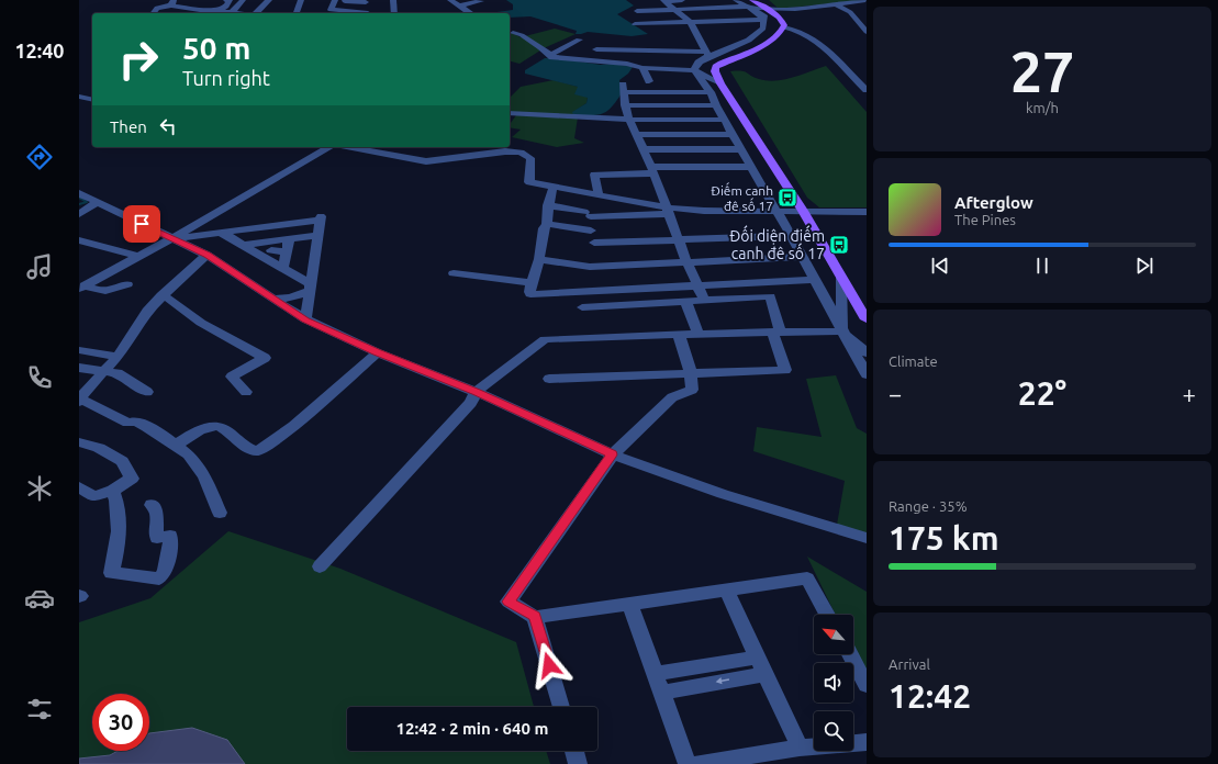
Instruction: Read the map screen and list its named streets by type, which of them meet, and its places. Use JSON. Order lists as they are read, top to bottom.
{
  "places": {
    "bus stop": ["Điếm canh đê số 17", "Đối diện điếm canh đê số 17"]
  },
  "north": "top left",
  "page": {
    "tabs": "12:40",
    "tile": [
      ["27", "km/h"],
      "Climate",
      ["Range · 35%", "175 km"],
      ["Arrival", "12:42"]
    ],
    "turn": ["50 m", "Turn right"],
    "then": "Then",
    "song": ["Afterglow", "The Pines"],
    "heat": ["−", "22°", "+"],
    "limit": "30",
    "trip": "12:42 · 2 min · 640 m"
  }
}
